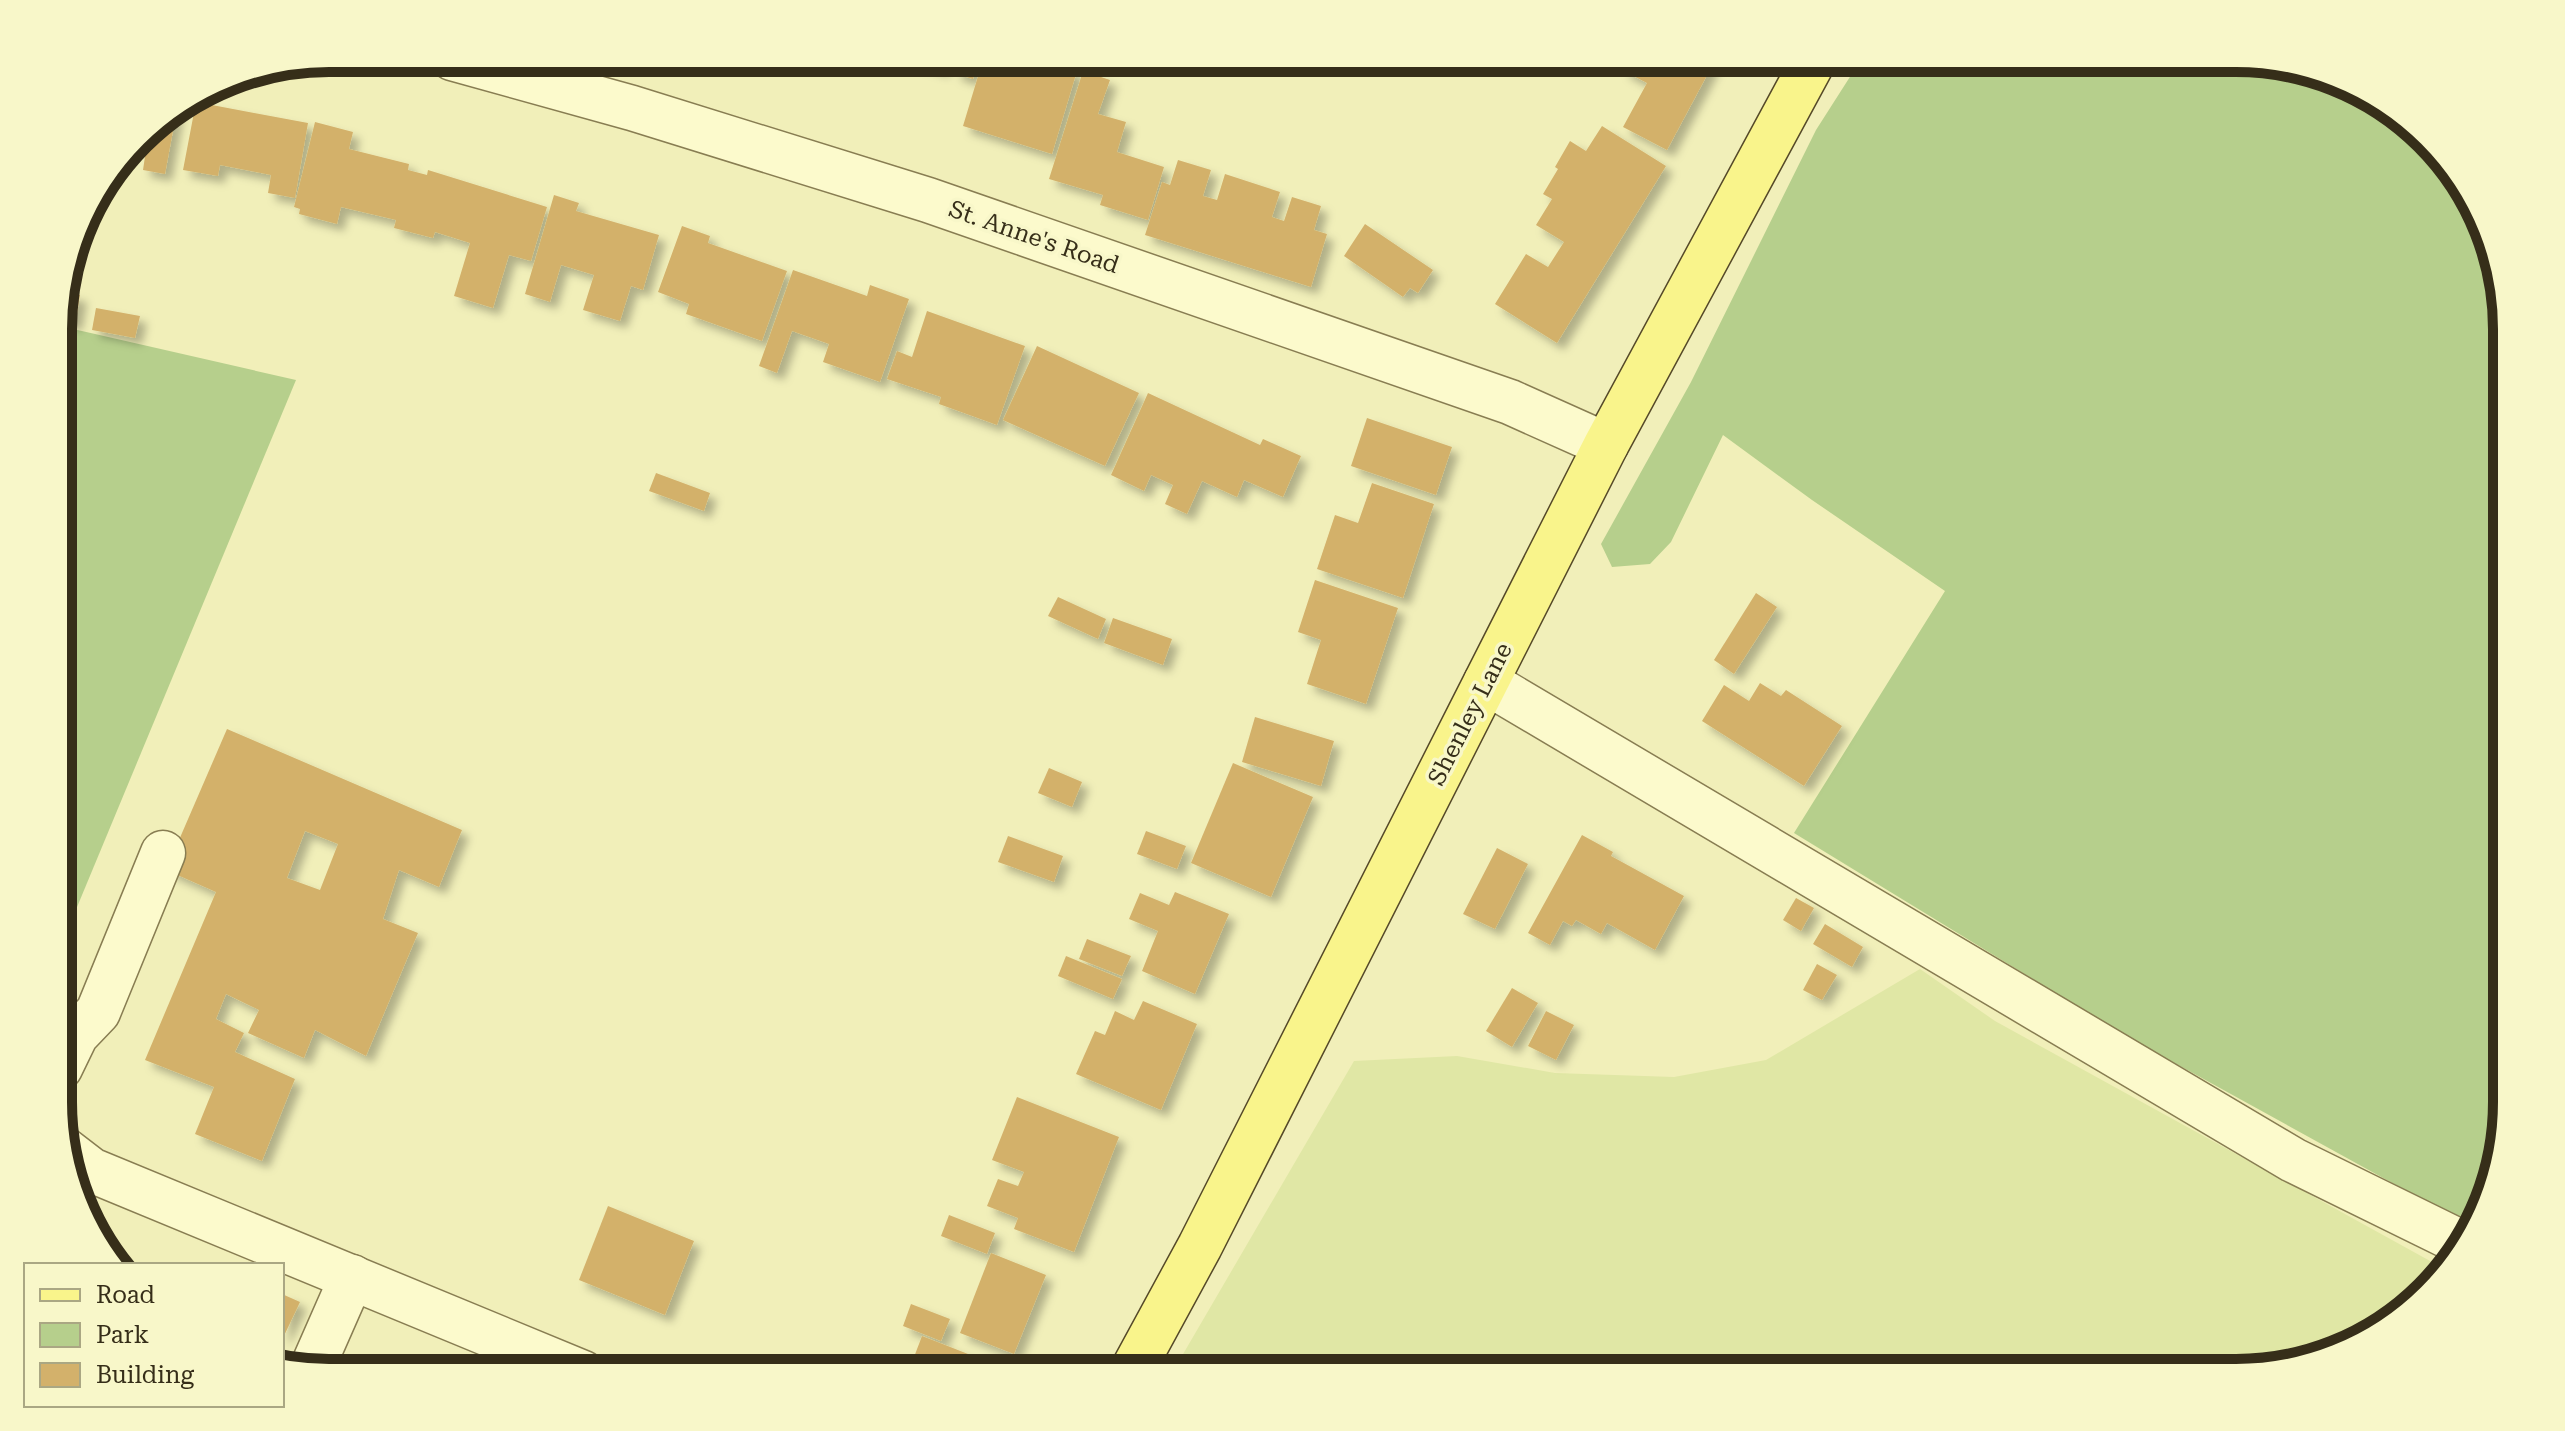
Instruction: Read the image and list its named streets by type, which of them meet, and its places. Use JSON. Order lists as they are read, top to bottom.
{
  "streets": {
    "main road": ["Shenley Lane"],
    "street": ["St. Anne's Road"]
  },
  "crossings": [
    ["St. Anne's Road", "Shenley Lane"]
  ],
  "legend": ["Road", "Park", "Building"]
}
